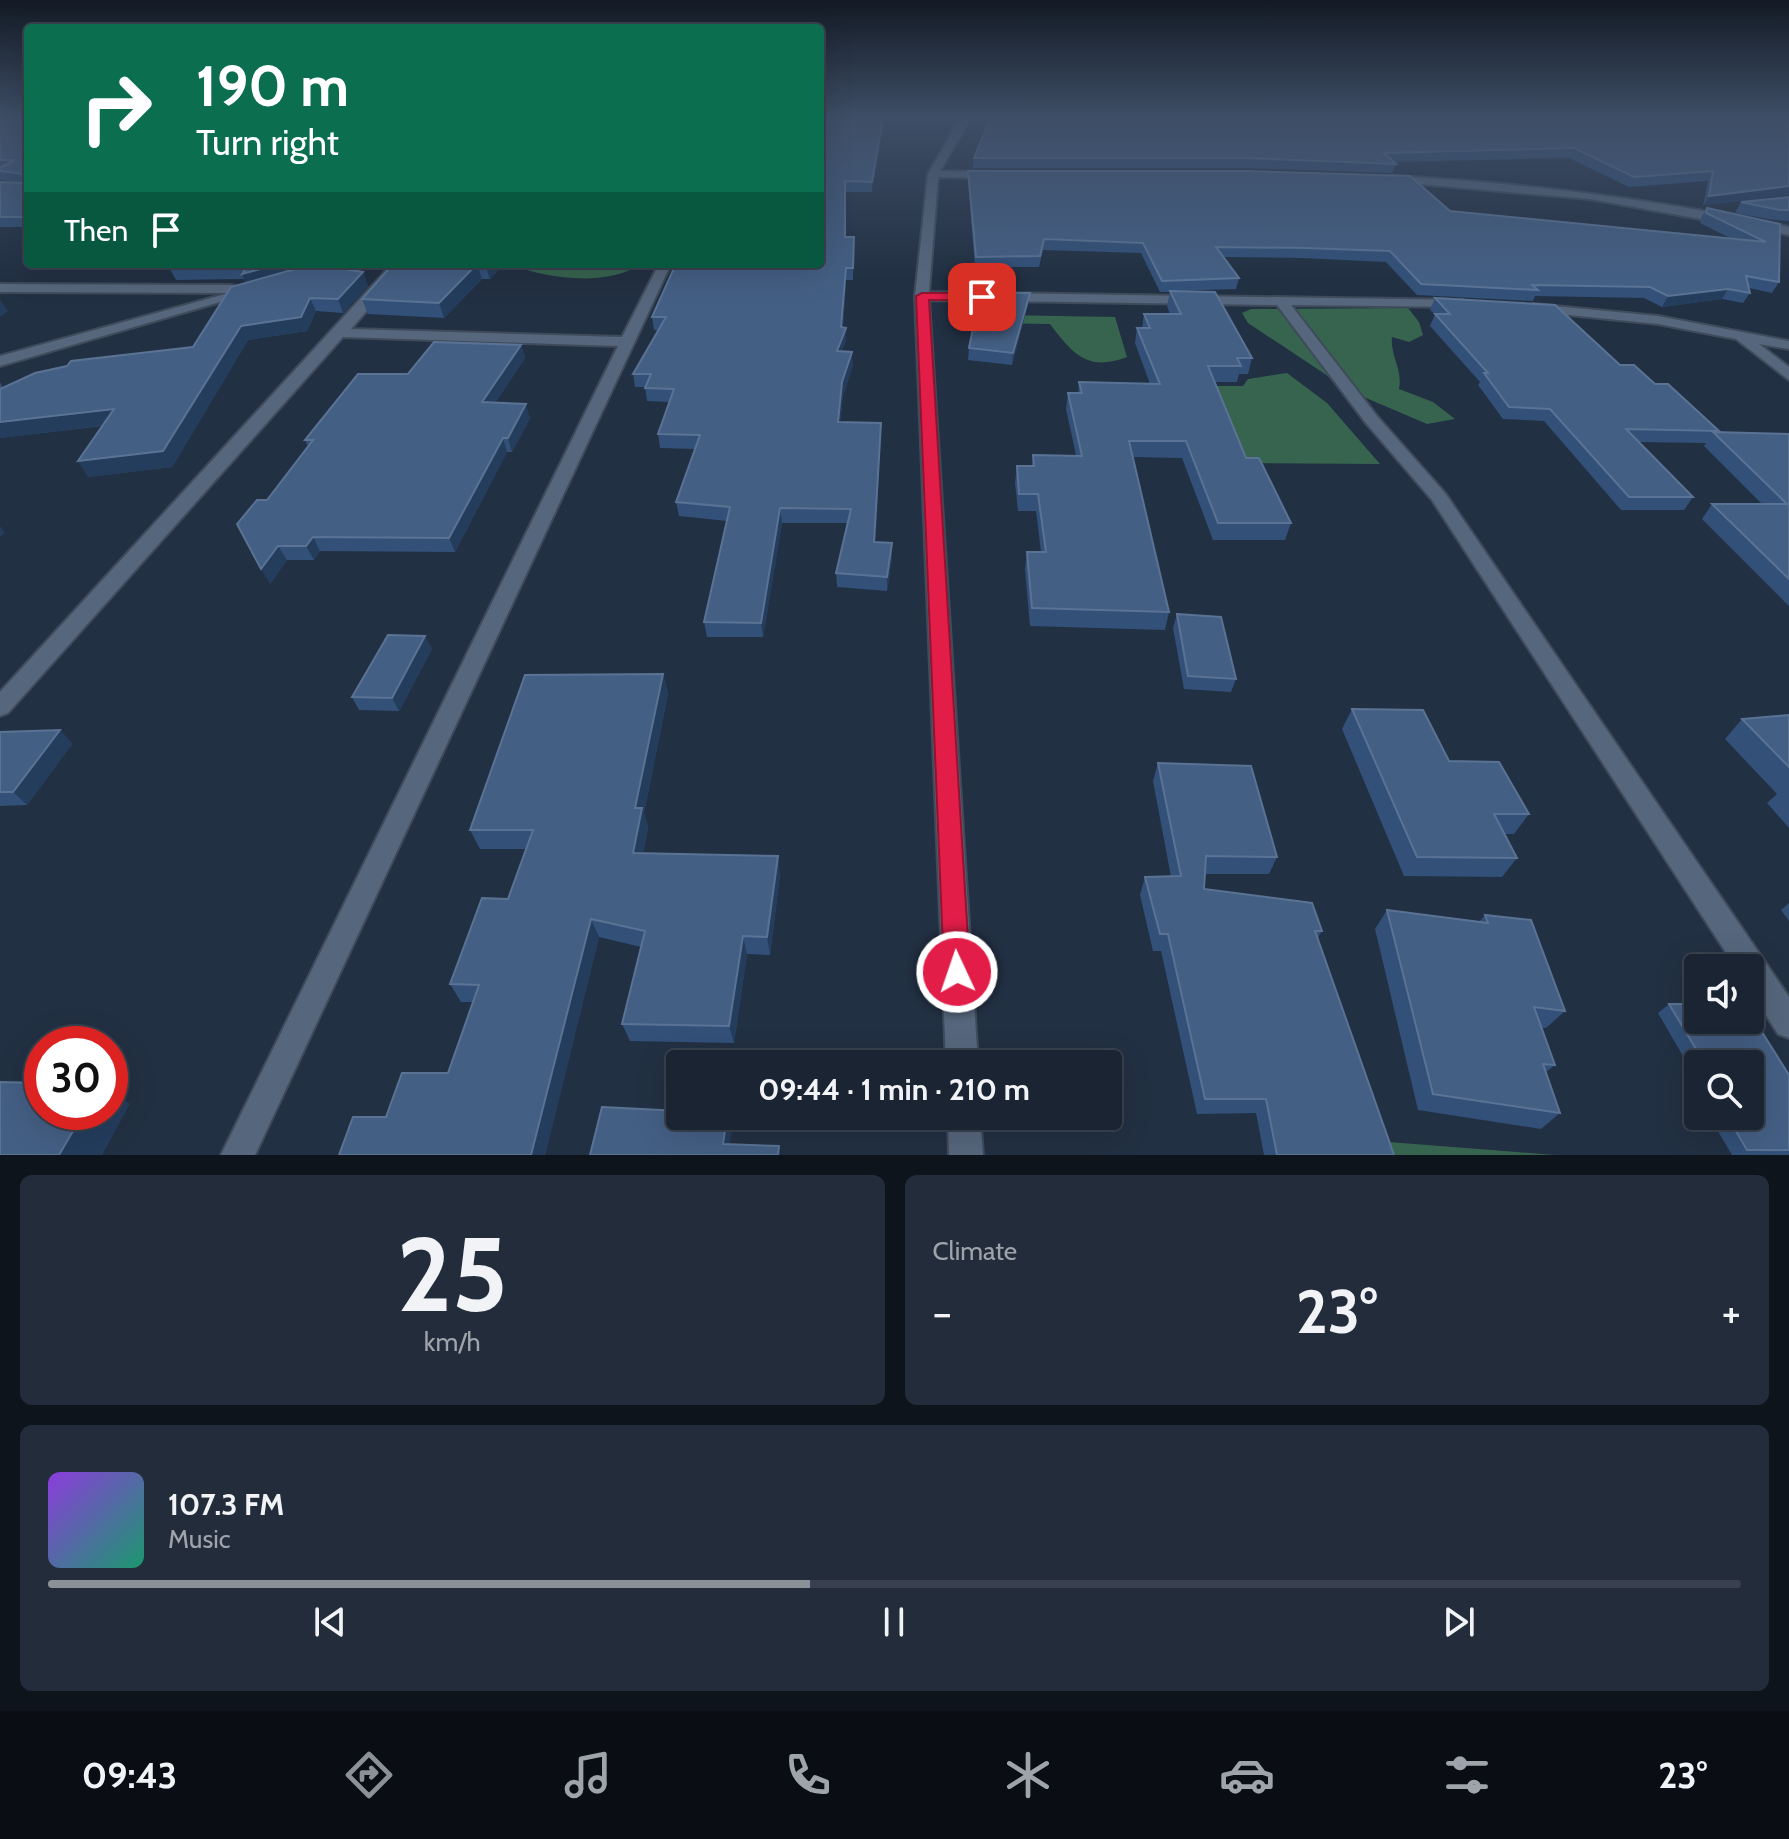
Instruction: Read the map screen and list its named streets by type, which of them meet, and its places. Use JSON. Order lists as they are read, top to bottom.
{
  "page": {
    "turn": ["190 m", "Turn right"],
    "then": "Then",
    "limit": "30",
    "trip": "09:44 · 1 min · 210 m",
    "tile": [
      ["25", "km/h"],
      "Climate"
    ],
    "heat": ["−", "23°", "+"],
    "song": ["107.3 FM", "Music"],
    "tabs": ["09:43", "23°"]
  }
}
